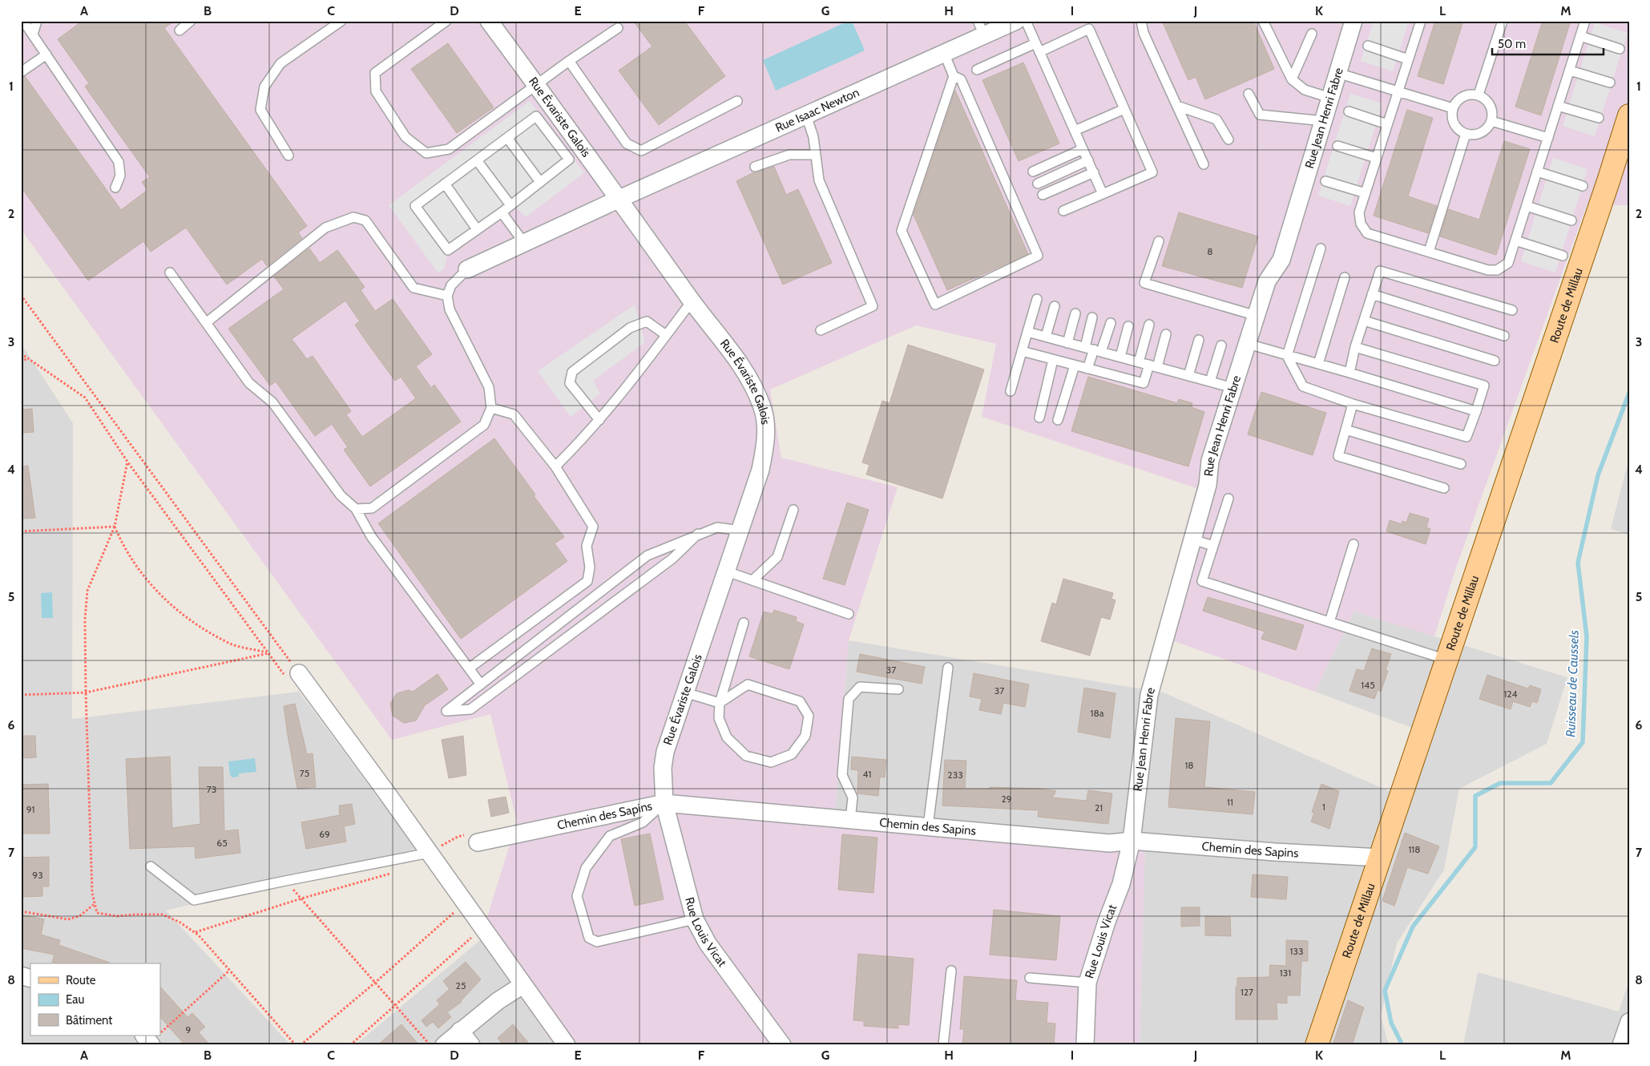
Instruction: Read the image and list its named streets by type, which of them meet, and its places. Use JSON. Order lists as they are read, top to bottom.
{
  "streets": {
    "main road": ["Route de Millau"],
    "street": [
      "Rue Isaac Newton",
      "Rue Évariste Galois",
      "Rue Jean Henri Fabre",
      "Chemin des Sapins",
      "Rue Louis Vicat"
    ]
  },
  "crossings": [
    ["Rue Isaac Newton", "Rue Évariste Galois"],
    ["Rue Évariste Galois", "Chemin des Sapins"],
    ["Rue Évariste Galois", "Rue Louis Vicat"],
    ["Rue Jean Henri Fabre", "Chemin des Sapins"],
    ["Rue Jean Henri Fabre", "Rue Louis Vicat"],
    ["Route de Millau", "Chemin des Sapins"],
    ["Chemin des Sapins", "Rue Louis Vicat"]
  ],
  "water": ["Ruisseau de Caussels"],
  "house_numbers": [
    "8",
    "37",
    "145",
    "37",
    "124",
    "18a",
    "18",
    "75",
    "41",
    "233",
    "73",
    "29",
    "11",
    "1",
    "21",
    "91",
    "69",
    "65",
    "118",
    "93",
    "133",
    "131",
    "25",
    "127",
    "9"
  ],
  "legend": ["Route", "Eau", "Bâtiment"],
  "scale_bar": "50 m",
  "grid": {
    "columns": [
      "A",
      "B",
      "C",
      "D",
      "E",
      "F",
      "G",
      "H",
      "I",
      "J",
      "K",
      "L",
      "M"
    ],
    "rows": [
      "1",
      "2",
      "3",
      "4",
      "5",
      "6",
      "7",
      "8"
    ]
  }
}
